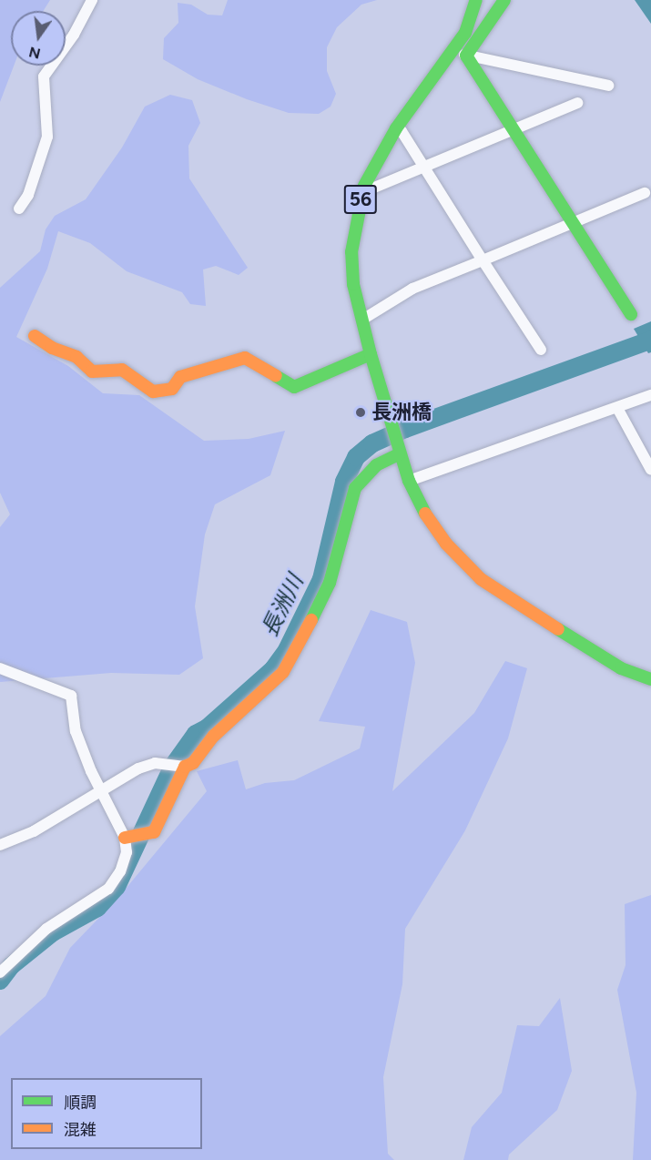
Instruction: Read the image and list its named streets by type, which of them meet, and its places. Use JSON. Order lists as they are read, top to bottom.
{
  "streets": {
    "main road": ["56"]
  },
  "water": ["長洲川"],
  "places": ["長洲橋"],
  "legend": ["順調", "混雑"],
  "north": "bottom"
}
